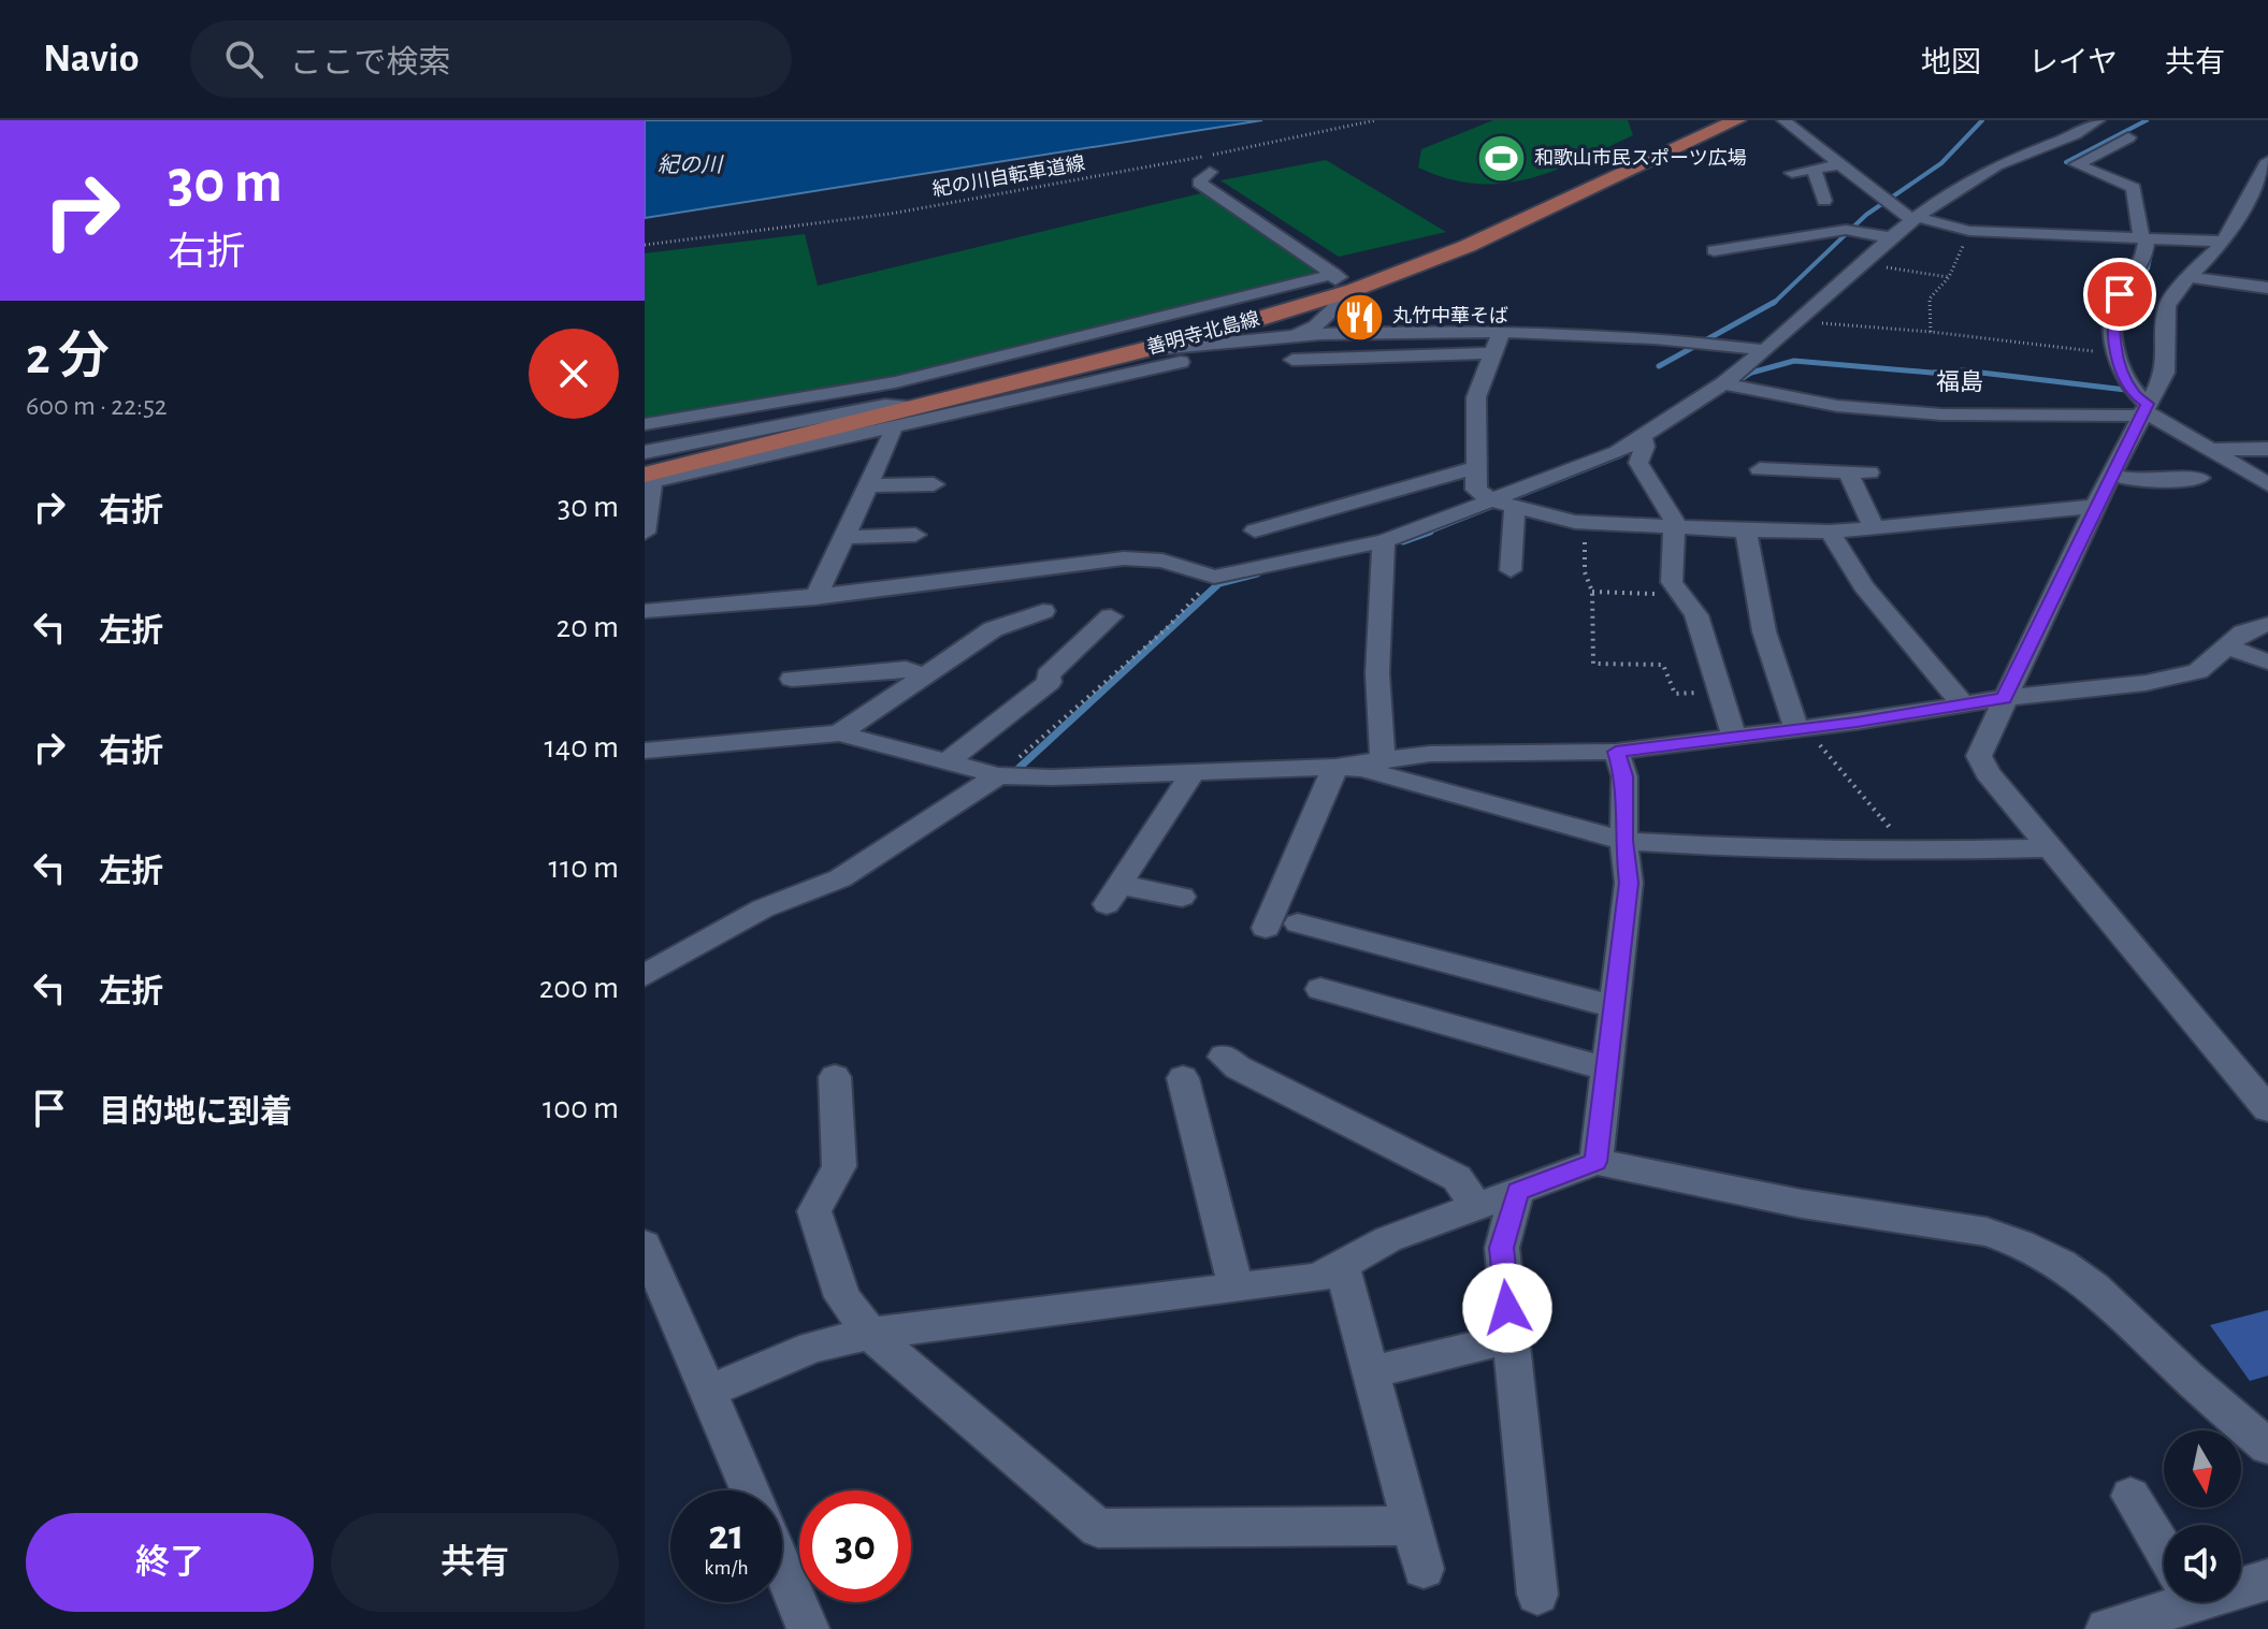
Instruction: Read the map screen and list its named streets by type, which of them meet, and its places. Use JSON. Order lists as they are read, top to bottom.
{
  "streets": {
    "main road": ["善明寺北島線"],
    "path": ["紀の川自転車道線"]
  },
  "districts": ["福島"],
  "water": ["紀の川"],
  "places": {
    "sports": ["和歌山市民スポーツ広場"],
    "restaurant": ["丸竹中華そば"]
  },
  "north": "bottom",
  "page": {
    "header": "Navio",
    "search": "ここで検索",
    "nav": ["地図", "レイヤ", "共有"],
    "turn": ["30 m", "右折"],
    "heading": ["2 分", "600 m · 22:52"],
    "list": [
      {
        "name": "右折",
        "value": "30 m"
      },
      {
        "name": "左折",
        "value": "20 m"
      },
      {
        "name": "右折",
        "value": "140 m"
      },
      {
        "name": "左折",
        "value": "110 m"
      },
      {
        "name": "左折",
        "value": "200 m"
      },
      {
        "name": "目的地に到着",
        "value": "100 m"
      }
    ],
    "speed": "21 km/h",
    "limit": "30",
    "buttons": ["終了", "共有"]
  }
}
